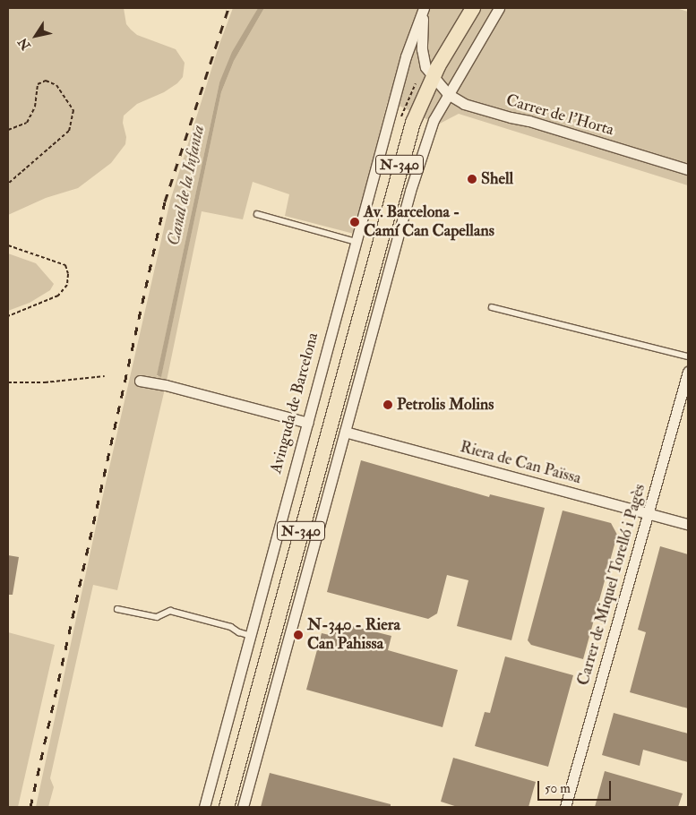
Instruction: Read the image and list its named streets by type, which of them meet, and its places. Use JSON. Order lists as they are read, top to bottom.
{
  "streets": {
    "main road": ["N-340"],
    "street": [
      "Carrer de l'Horta",
      "Avinguda de Barcelona",
      "Riera de Can Païssa",
      "Carrer de Miquel Torelló i Pagès"
    ]
  },
  "crossings": [
    ["Carrer de l'Horta", "N-340"],
    ["Carrer de l'Horta", "Avinguda de Barcelona"],
    ["N-340", "Avinguda de Barcelona"],
    ["Riera de Can Païssa", "Carrer de Miquel Torelló i Pagès"]
  ],
  "water": ["Canal de la Infanta"],
  "places": [
    "Shell",
    "Av. Barcelona - Camí Can Capellans",
    "Petrolis Molins",
    "N-340 - Riera Can Pahissa"
  ],
  "scale_bar": "50 m",
  "north": "bottom left"
}
